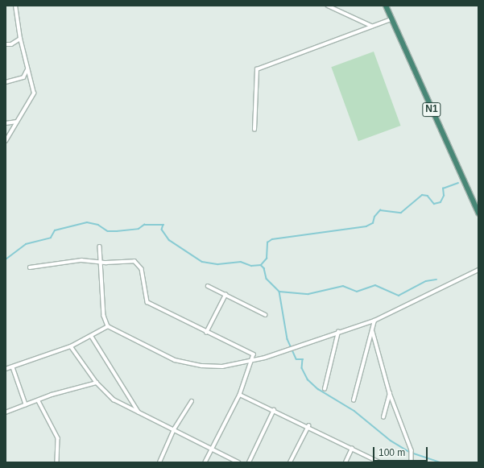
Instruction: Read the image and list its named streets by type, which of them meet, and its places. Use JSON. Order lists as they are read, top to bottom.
{
  "streets": {
    "highway": ["N1"]
  },
  "scale_bar": "100 m"
}
